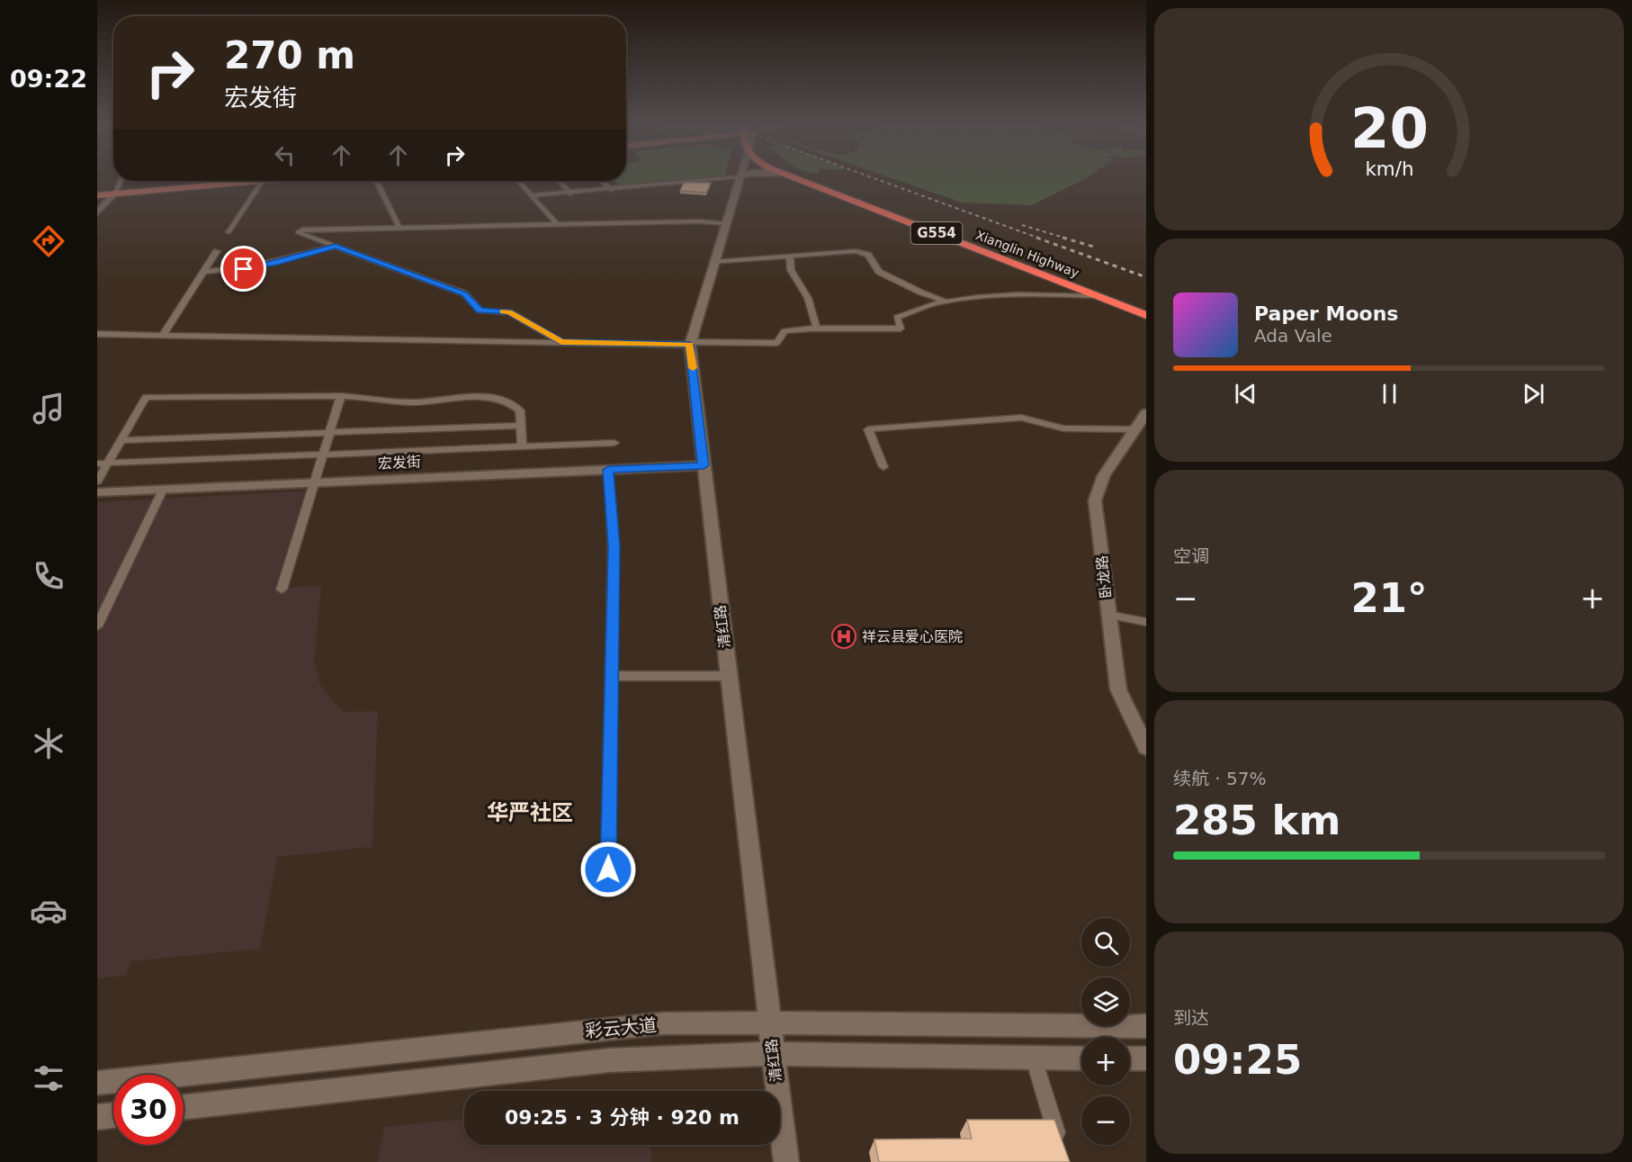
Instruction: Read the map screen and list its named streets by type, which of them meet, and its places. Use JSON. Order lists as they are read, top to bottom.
{
  "streets": {
    "highway": ["G554", "Xianglin Highway"],
    "main road": [
      "宏发街",
      "卧龙路",
      "清红路",
      "彩云大道"
    ]
  },
  "crossings": [
    ["宏发街", "清红路"],
    ["清红路", "彩云大道"]
  ],
  "districts": ["华严社区"],
  "places": {
    "hospital": ["祥云县爱心医院"]
  },
  "page": {
    "tabs": "09:22",
    "turn": ["270 m", "宏发街"],
    "song": ["Paper Moons", "Ada Vale"],
    "tile": [
      "空调",
      ["续航 · 57%", "285 km"],
      ["到达", "09:25"]
    ],
    "heat": ["−", "21°", "+"],
    "map_buttons": ["+", "−"],
    "limit": "30",
    "trip": "09:25 · 3 分钟 · 920 m",
    "gauge": ["20", "km/h"]
  }
}
